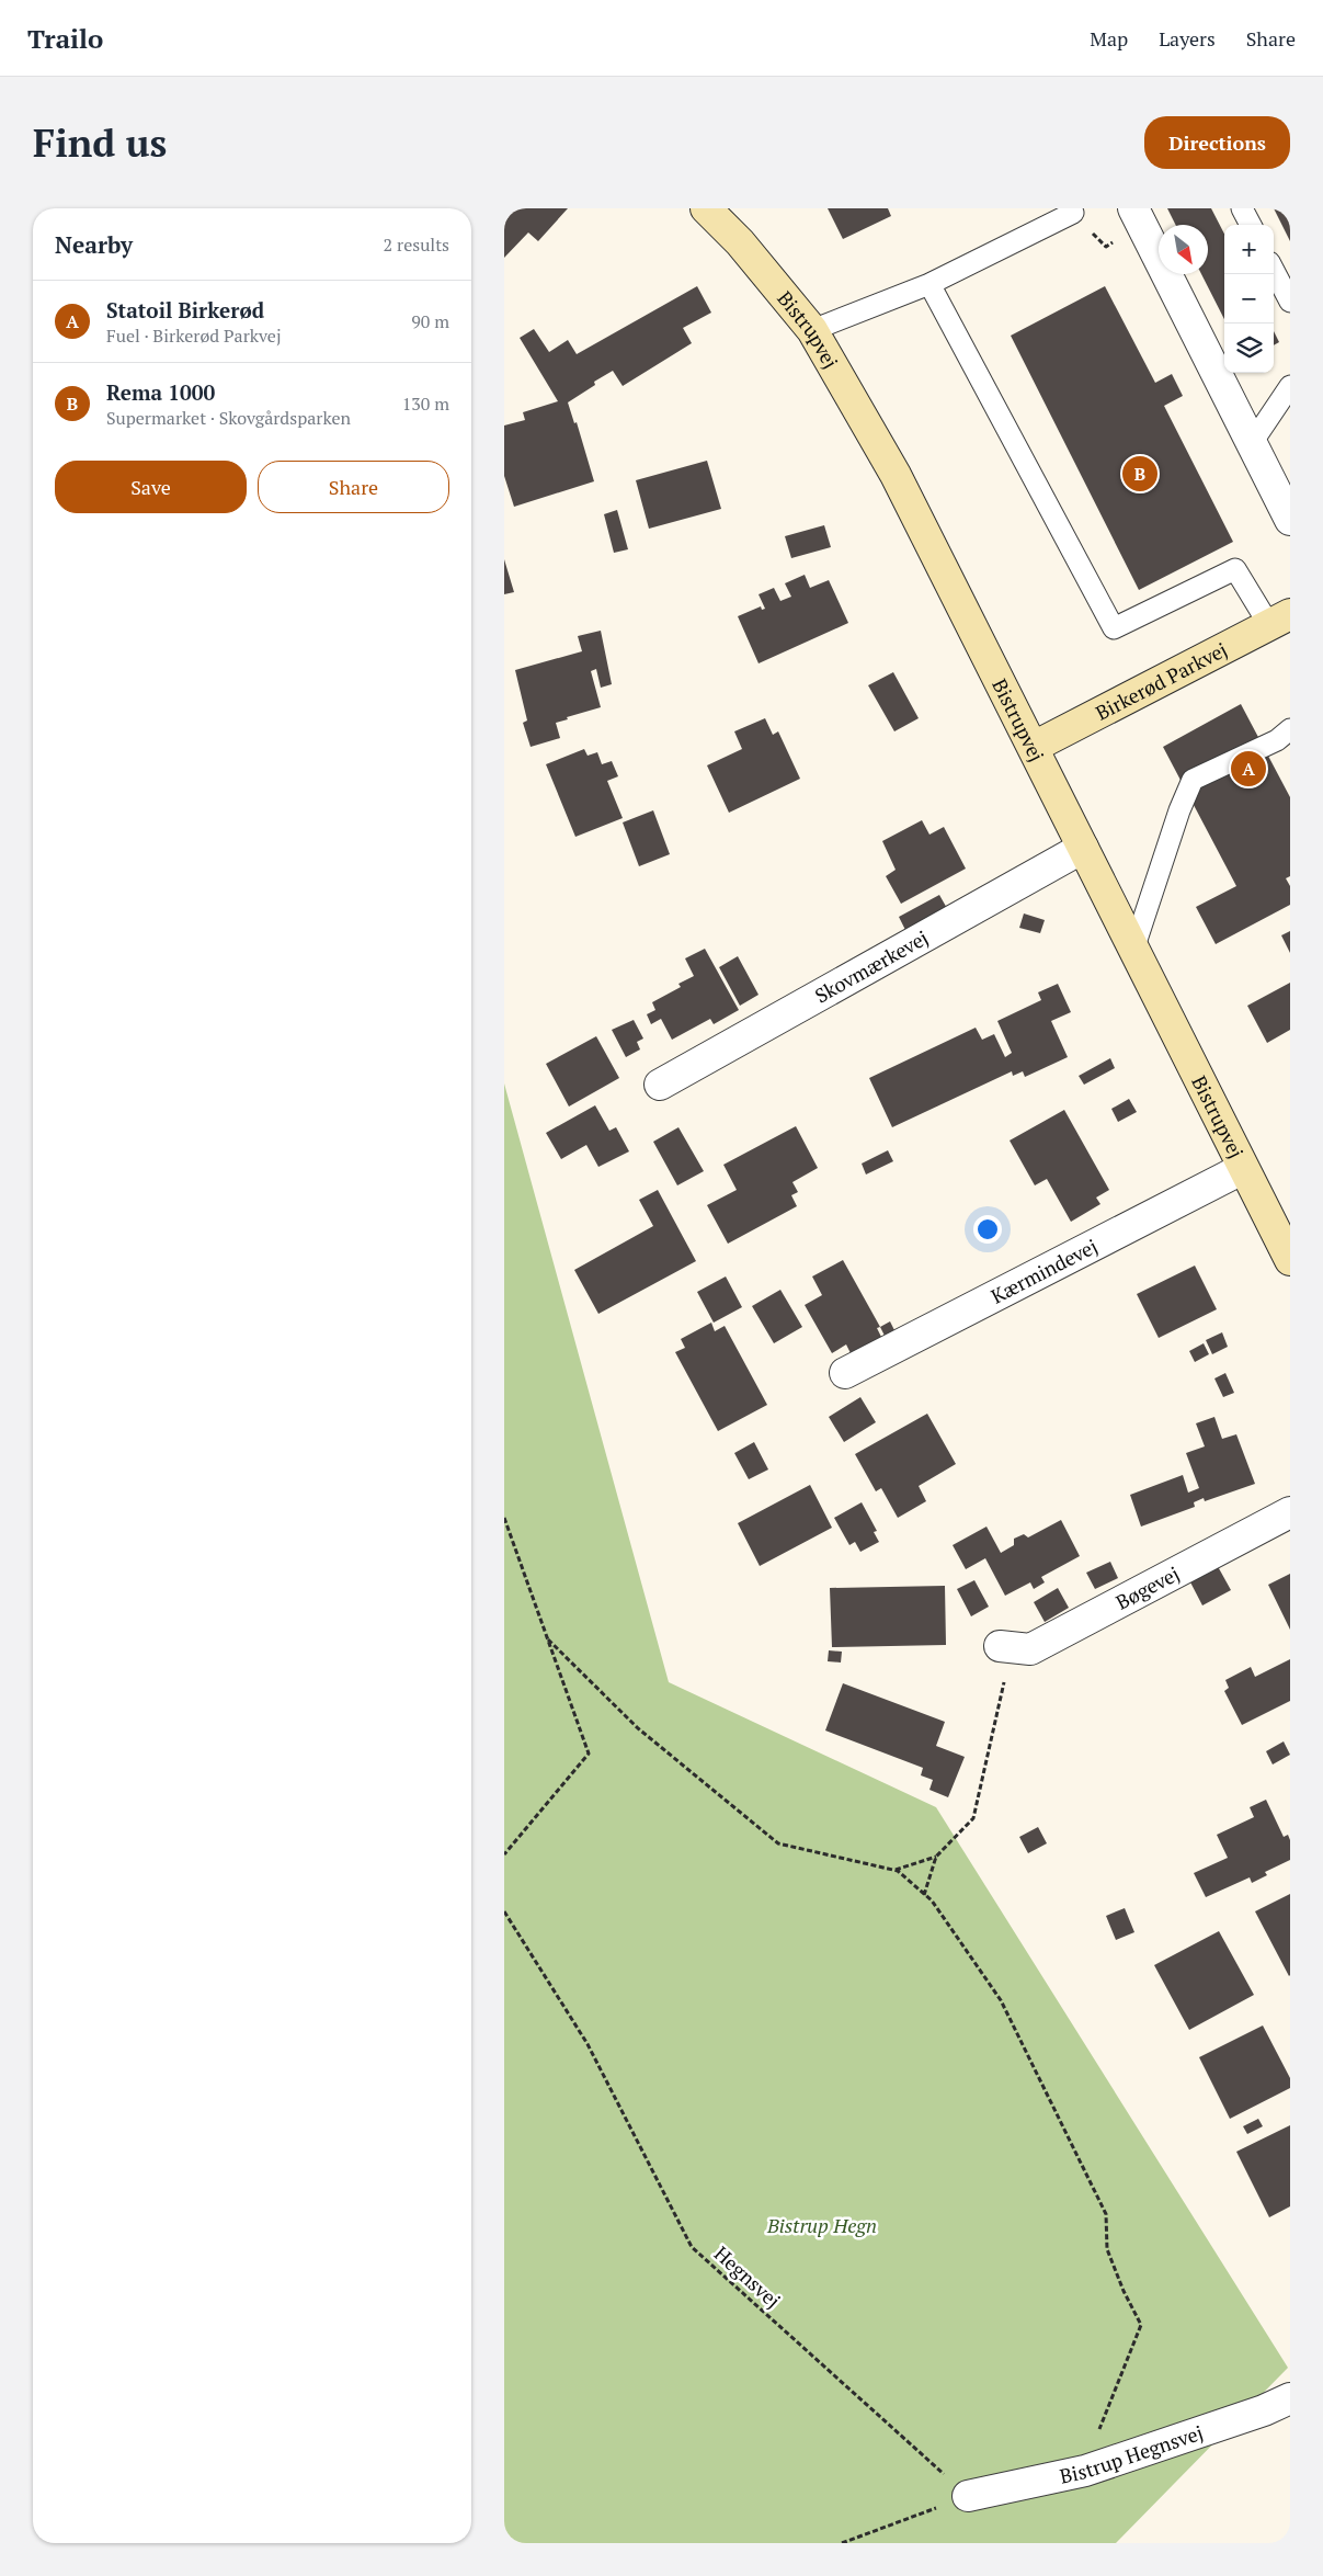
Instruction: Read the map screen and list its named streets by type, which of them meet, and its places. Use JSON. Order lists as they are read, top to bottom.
{
  "streets": {
    "main road": ["Bistrupvej", "Birkerød Parkvej"],
    "street": [
      "Skovmærkevej",
      "Kærmindevej",
      "Bøgevej",
      "Bistrup Hegnsvej"
    ],
    "path": ["Hegnsvej"]
  },
  "crossings": [
    ["Bistrupvej", "Birkerød Parkvej"],
    ["Bistrupvej", "Skovmærkevej"],
    ["Bistrupvej", "Kærmindevej"],
    ["Hegnsvej", "Bistrup Hegnsvej"]
  ],
  "parks": ["Bistrup Hegn"],
  "north": "bottom right",
  "page": {
    "header": "Trailo",
    "nav": ["Map", "Layers", "Share"],
    "buttons": [
      "Directions",
      ["Save", "Share"]
    ],
    "title": "Find us",
    "heading": ["Nearby", "2 results"],
    "map_buttons": ["+", "−"],
    "list": [
      {
        "mark": "A",
        "name": "Statoil Birkerød",
        "note": "Fuel · Birkerød Parkvej",
        "value": "90 m"
      },
      {
        "mark": "B",
        "name": "Rema 1000",
        "note": "Supermarket · Skovgårdsparken",
        "value": "130 m"
      }
    ],
    "pins": ["B", "A"]
  }
}
